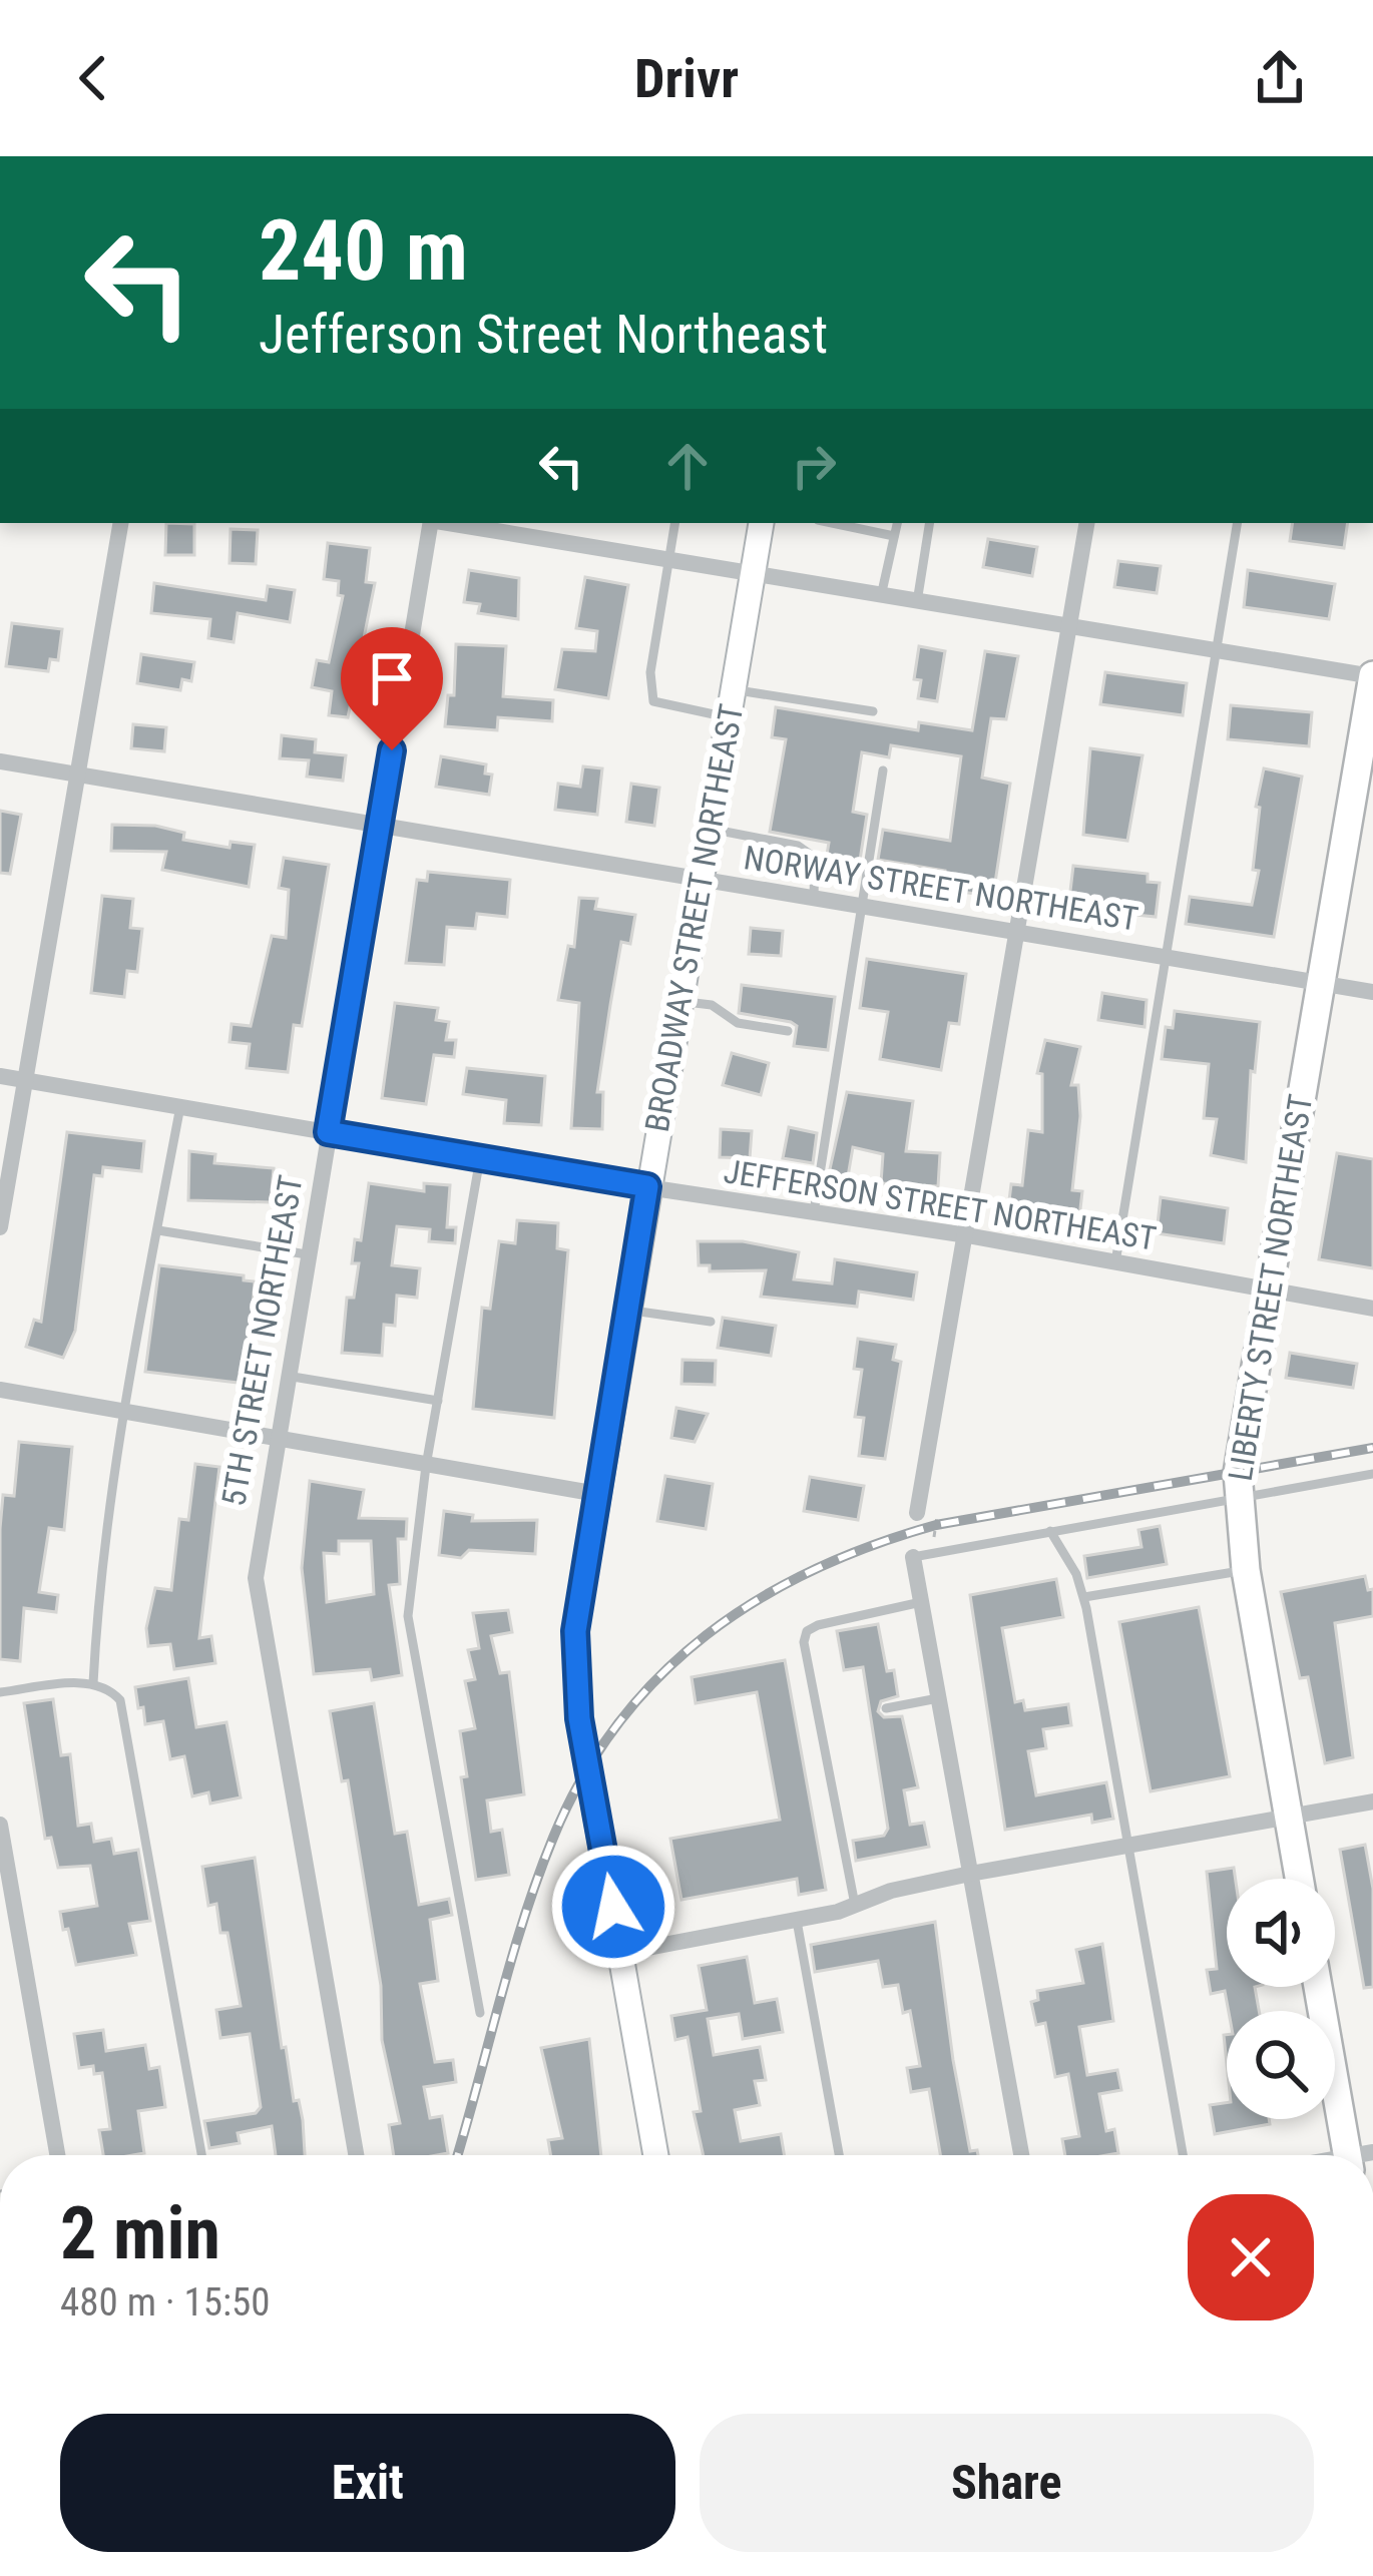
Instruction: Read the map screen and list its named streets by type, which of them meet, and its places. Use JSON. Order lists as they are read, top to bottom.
{
  "streets": {
    "highway": ["LIBERTY STREET NORTHEAST"],
    "main road": ["BROADWAY STREET NORTHEAST"],
    "street": ["NORWAY STREET NORTHEAST", "JEFFERSON STREET NORTHEAST", "5TH STREET NORTHEAST"]
  },
  "crossings": [
    ["NORWAY STREET NORTHEAST", "BROADWAY STREET NORTHEAST"],
    ["NORWAY STREET NORTHEAST", "LIBERTY STREET NORTHEAST"],
    ["NORWAY STREET NORTHEAST", "5TH STREET NORTHEAST"],
    ["BROADWAY STREET NORTHEAST", "JEFFERSON STREET NORTHEAST"],
    ["JEFFERSON STREET NORTHEAST", "LIBERTY STREET NORTHEAST"],
    ["JEFFERSON STREET NORTHEAST", "5TH STREET NORTHEAST"]
  ],
  "page": {
    "header": "Drivr",
    "turn": ["240 m", "Jefferson Street Northeast"],
    "heading": ["2 min", "480 m · 15:50"],
    "buttons": ["Exit", "Share"]
  }
}
